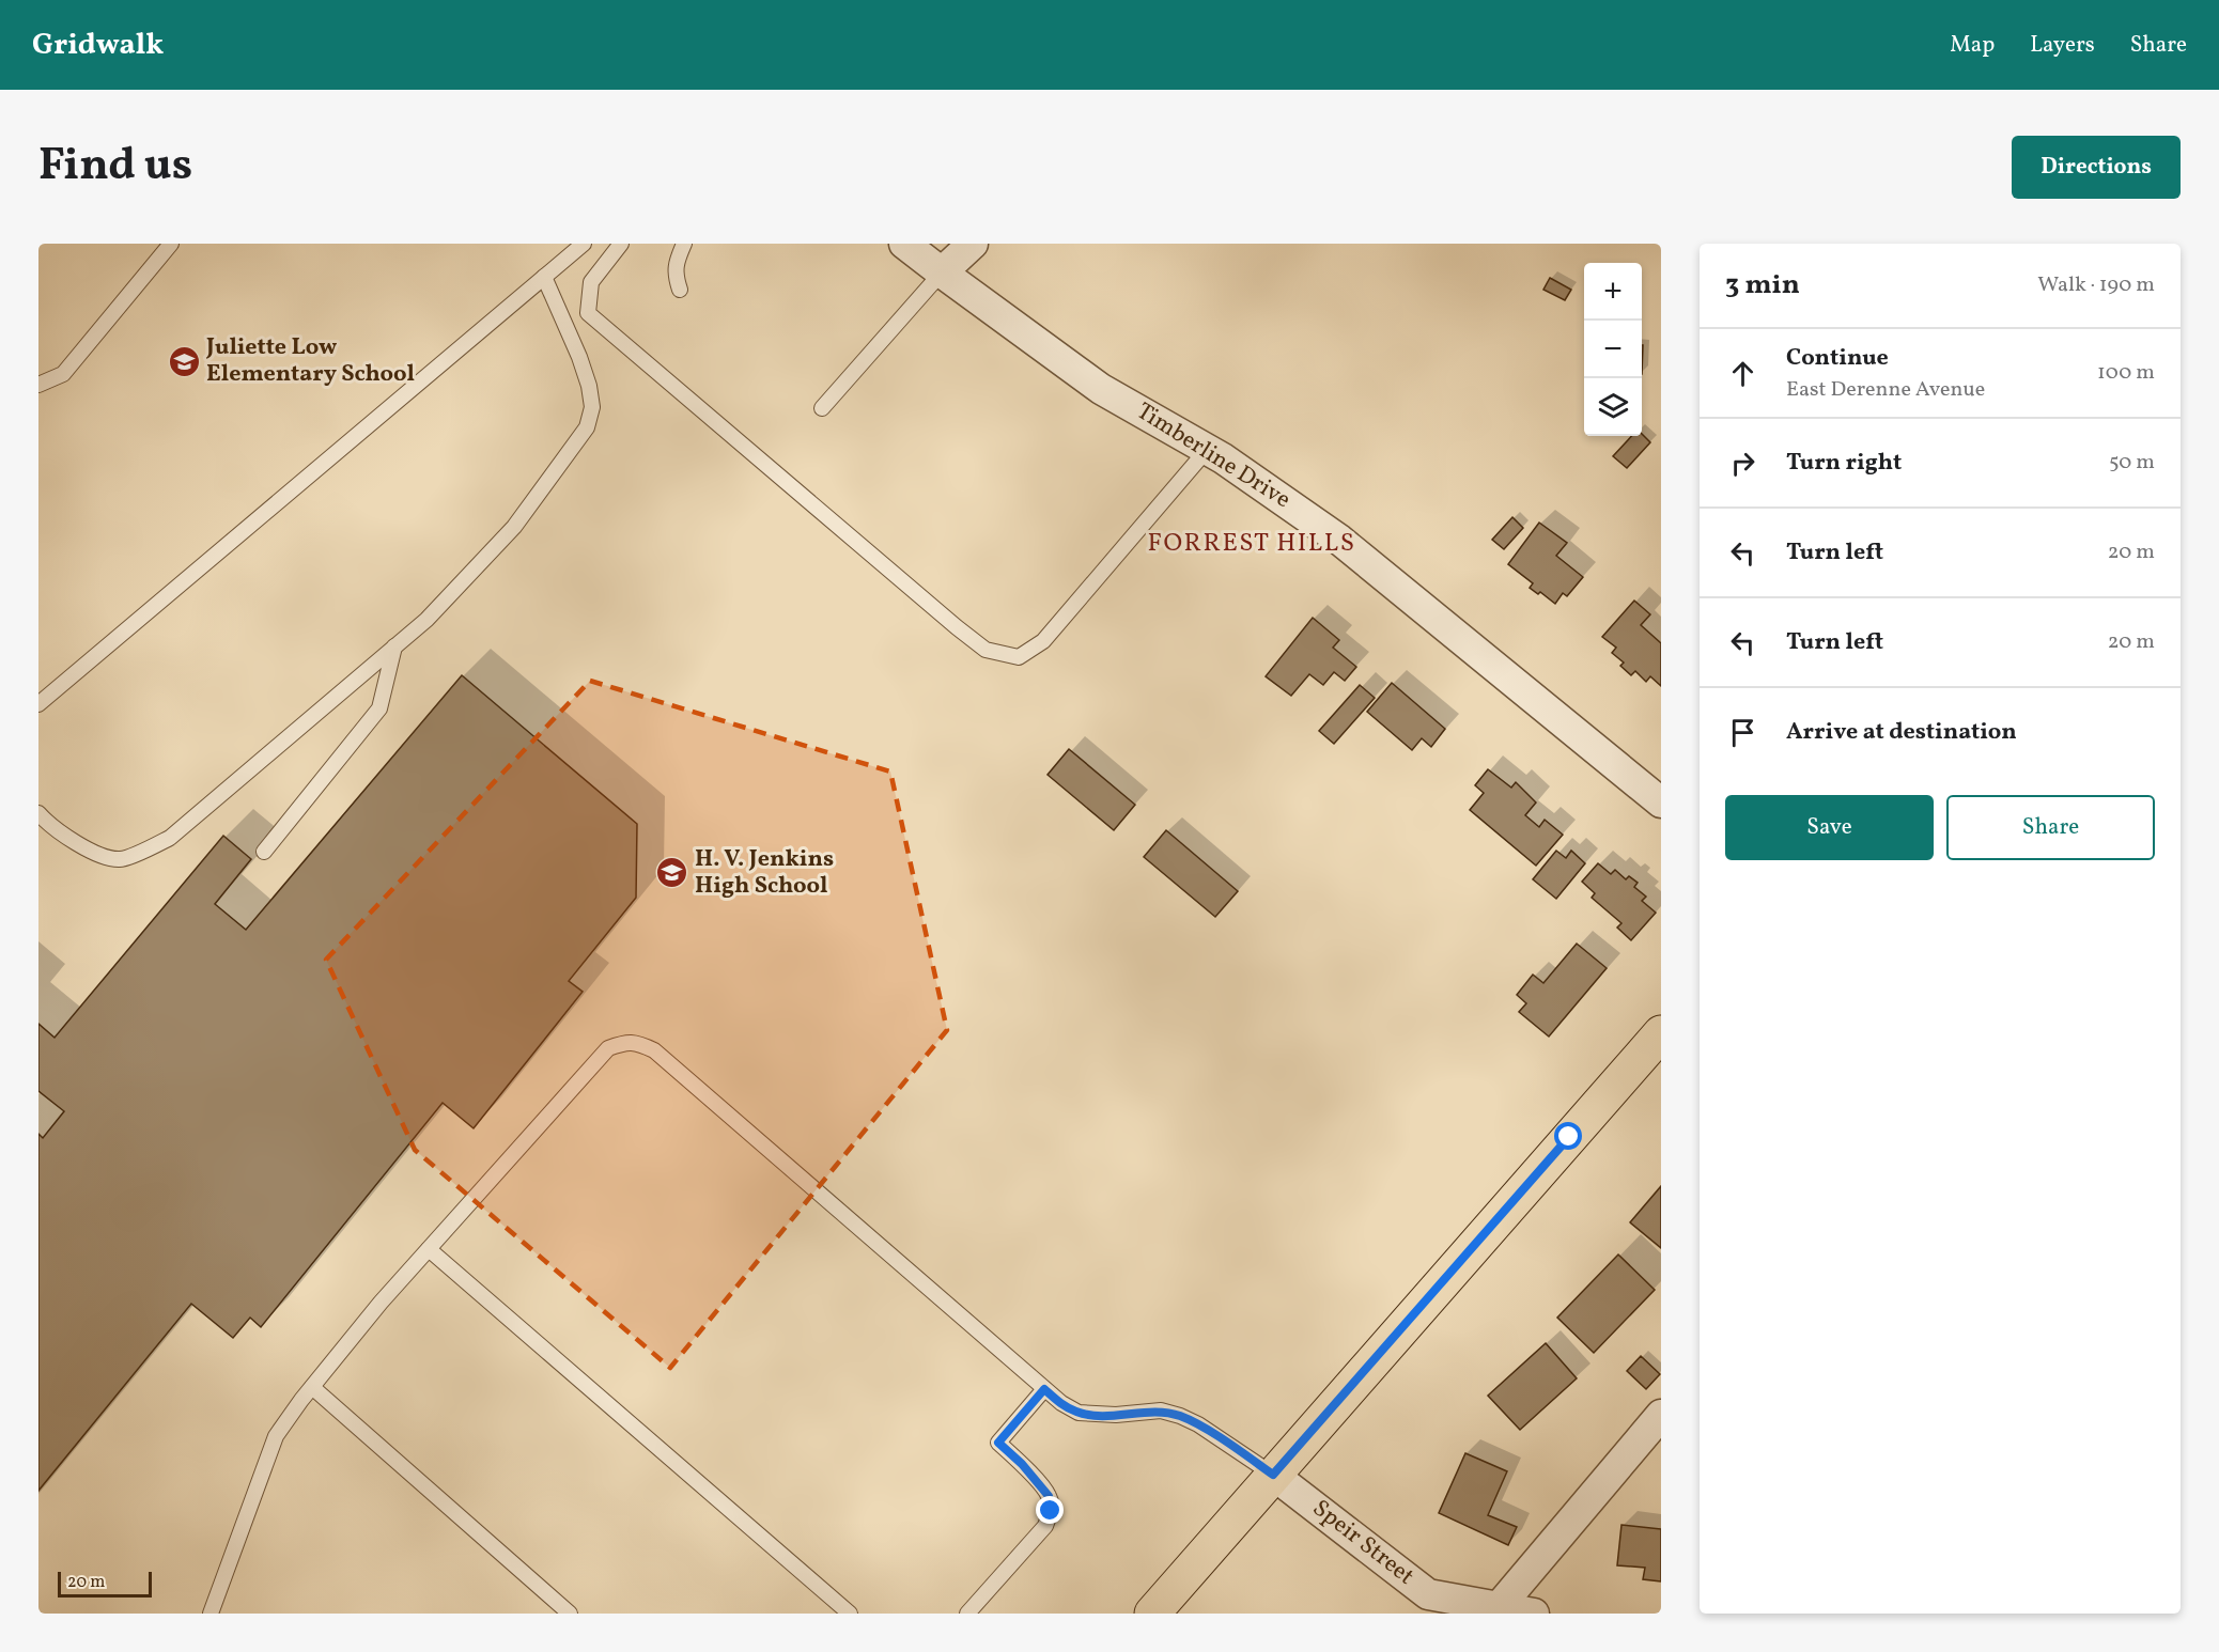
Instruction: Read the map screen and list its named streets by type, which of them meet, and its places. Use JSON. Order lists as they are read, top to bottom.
{
  "streets": {
    "street": ["Timberline Drive", "Speir Street"]
  },
  "districts": ["FORREST HILLS"],
  "places": {
    "school or university": ["Juliette Low Elementary School", "H. V. Jenkins High School"]
  },
  "scale_bar": "20 m",
  "page": {
    "header": "Gridwalk",
    "nav": ["Map", "Layers", "Share"],
    "title": "Find us",
    "buttons": [
      "Directions",
      ["Save", "Share"]
    ],
    "heading": ["3 min", "Walk · 190 m"],
    "map_buttons": ["+", "−"],
    "list": [
      ["Continue", "East Derenne Avenue", "100 m"],
      ["Turn right", "50 m"],
      ["Turn left", "20 m"],
      ["Turn left", "20 m"],
      "Arrive at destination"
    ],
    "scale": "20 m"
  }
}
